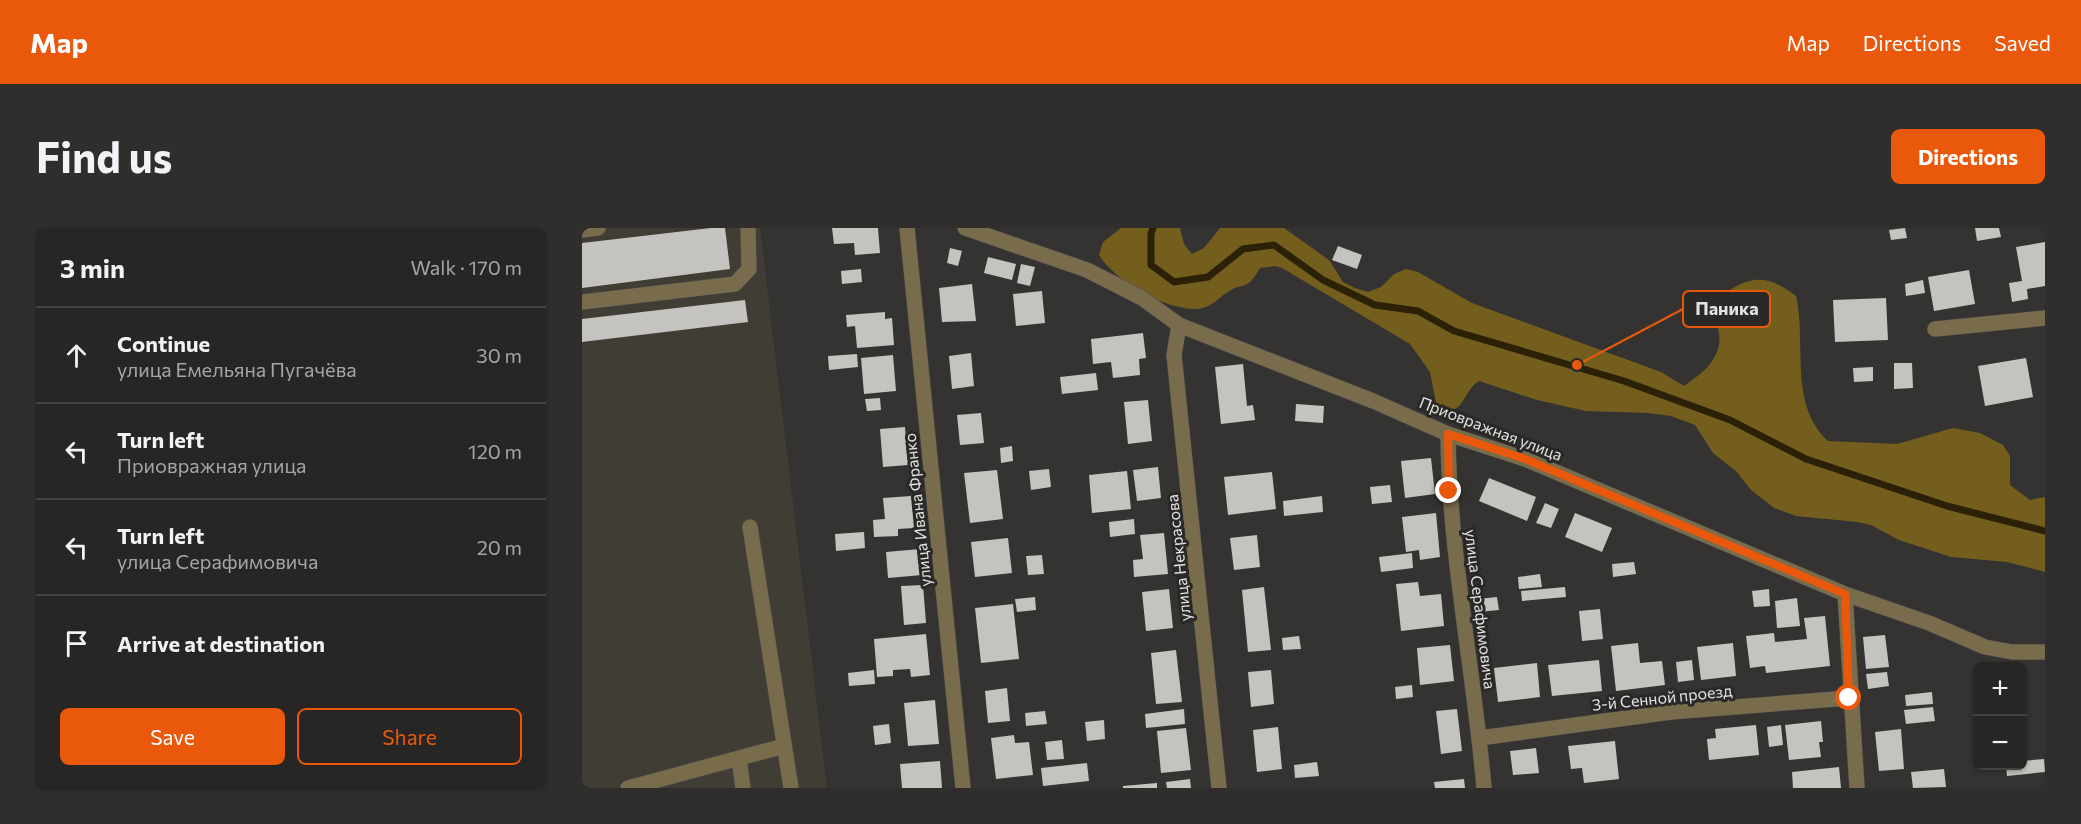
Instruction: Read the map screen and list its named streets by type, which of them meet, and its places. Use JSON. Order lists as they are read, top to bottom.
{
  "streets": {
    "street": [
      "Приовражная улица",
      "улица Ивана Франко",
      "улица Некрасова",
      "улица Серафимовича",
      "3-й Сенной проезд"
    ]
  },
  "crossings": [
    ["Приовражная улица", "улица Некрасова"],
    ["Приовражная улица", "улица Серафимовича"],
    ["улица Серафимовича", "3-й Сенной проезд"]
  ],
  "places": ["Паника"],
  "page": {
    "header": "Map",
    "nav": ["Map", "Directions", "Saved"],
    "buttons": [
      "Directions",
      ["Save", "Share"]
    ],
    "title": "Find us",
    "heading": ["3 min", "Walk · 170 m"],
    "list": [
      ["Continue", "улица Емельяна Пугачёва", "30 m"],
      ["Turn left", "Приовражная улица", "120 m"],
      ["Turn left", "улица Серафимовича", "20 m"],
      "Arrive at destination"
    ],
    "map_buttons": ["+", "−"]
  }
}
